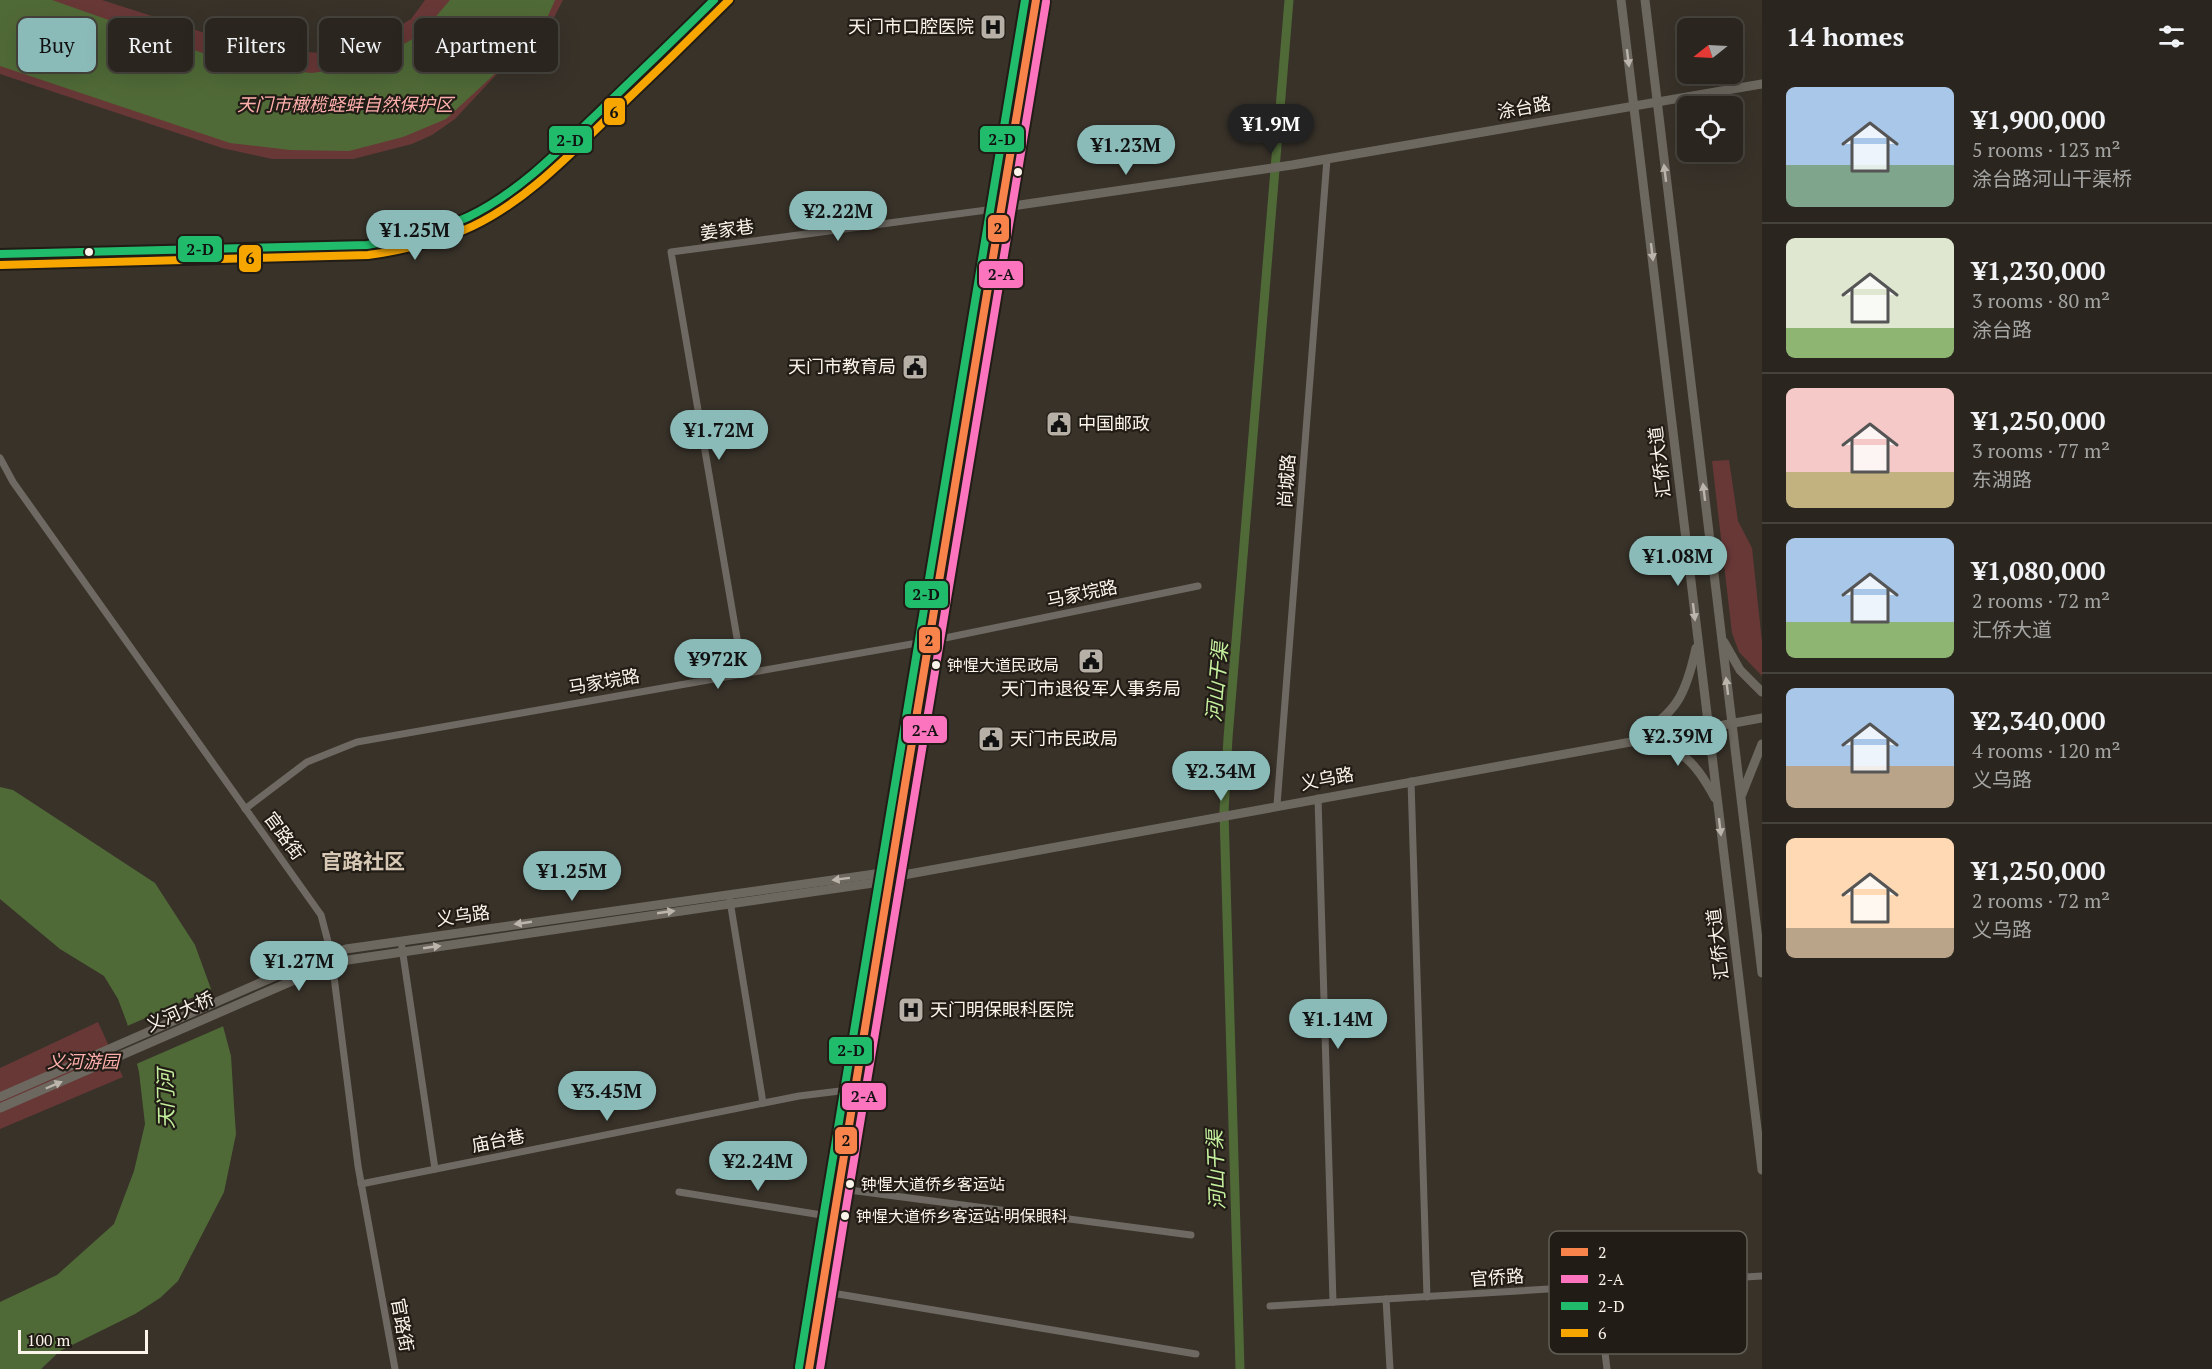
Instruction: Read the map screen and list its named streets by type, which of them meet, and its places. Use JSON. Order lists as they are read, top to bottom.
{
  "streets": {
    "main road": [
      "涂台路",
      "汇侨大道",
      "义乌路",
      "义河大桥"
    ],
    "street": [
      "姜家巷",
      "尚城路",
      "马家垸路",
      "官路街",
      "庙台巷",
      "官侨路"
    ]
  },
  "crossings": [
    ["涂台路", "姜家巷"],
    ["涂台路", "汇侨大道"],
    ["涂台路", "尚城路"],
    ["姜家巷", "马家垸路"],
    ["汇侨大道", "义乌路"],
    ["尚城路", "义乌路"],
    ["马家垸路", "官路街"],
    ["义乌路", "官路街"],
    ["义乌路", "义河大桥"],
    ["官路街", "庙台巷"]
  ],
  "districts": ["官路社区"],
  "water": ["河山干渠", "天门河"],
  "parks": ["天门市橄榄蛏蚌自然保护区", "义河游园"],
  "places": {
    "hospital": ["天门市口腔医院", "天门明保眼科医院"],
    "public building": [
      "天门市教育局",
      "中国邮政",
      "天门市退役军人事务局",
      "天门市民政局"
    ],
    "other": ["钟惺大道民政局", "钟惺大道侨乡客运站", "钟惺大道侨乡客运站·明保眼科"]
  },
  "lines": [
    "transit line 2",
    "transit line 2-D",
    "transit line 6",
    "transit line 2-A"
  ],
  "legend": [
    "2",
    "2-A",
    "2-D",
    "6"
  ],
  "scale_bar": "100 m",
  "north": "left",
  "page": {
    "heading": "14 homes",
    "chip": [
      "Buy",
      "Rent",
      "Filters",
      "New",
      "Apartment"
    ],
    "list": [
      {
        "name": "¥1,900,000",
        "note": "5 rooms · 123 m² · 涂台路河山干渠桥"
      },
      {
        "name": "¥1,230,000",
        "note": "3 rooms · 80 m² · 涂台路"
      },
      {
        "name": "¥1,250,000",
        "note": "3 rooms · 77 m² · 东湖路"
      },
      {
        "name": "¥1,080,000",
        "note": "2 rooms · 72 m² · 汇侨大道"
      },
      {
        "name": "¥2,340,000",
        "note": "4 rooms · 120 m² · 义乌路"
      },
      {
        "name": "¥1,250,000",
        "note": "2 rooms · 72 m² · 义乌路"
      }
    ],
    "price": [
      "¥1.9M",
      "¥1.23M",
      "¥2.22M",
      "¥1.25M",
      "¥1.72M",
      "¥1.08M",
      "¥972K",
      "¥2.39M",
      "¥2.34M",
      "¥1.25M",
      "¥1.27M",
      "¥1.14M",
      "¥3.45M",
      "¥2.24M"
    ],
    "scale": "100 m"
  }
}
